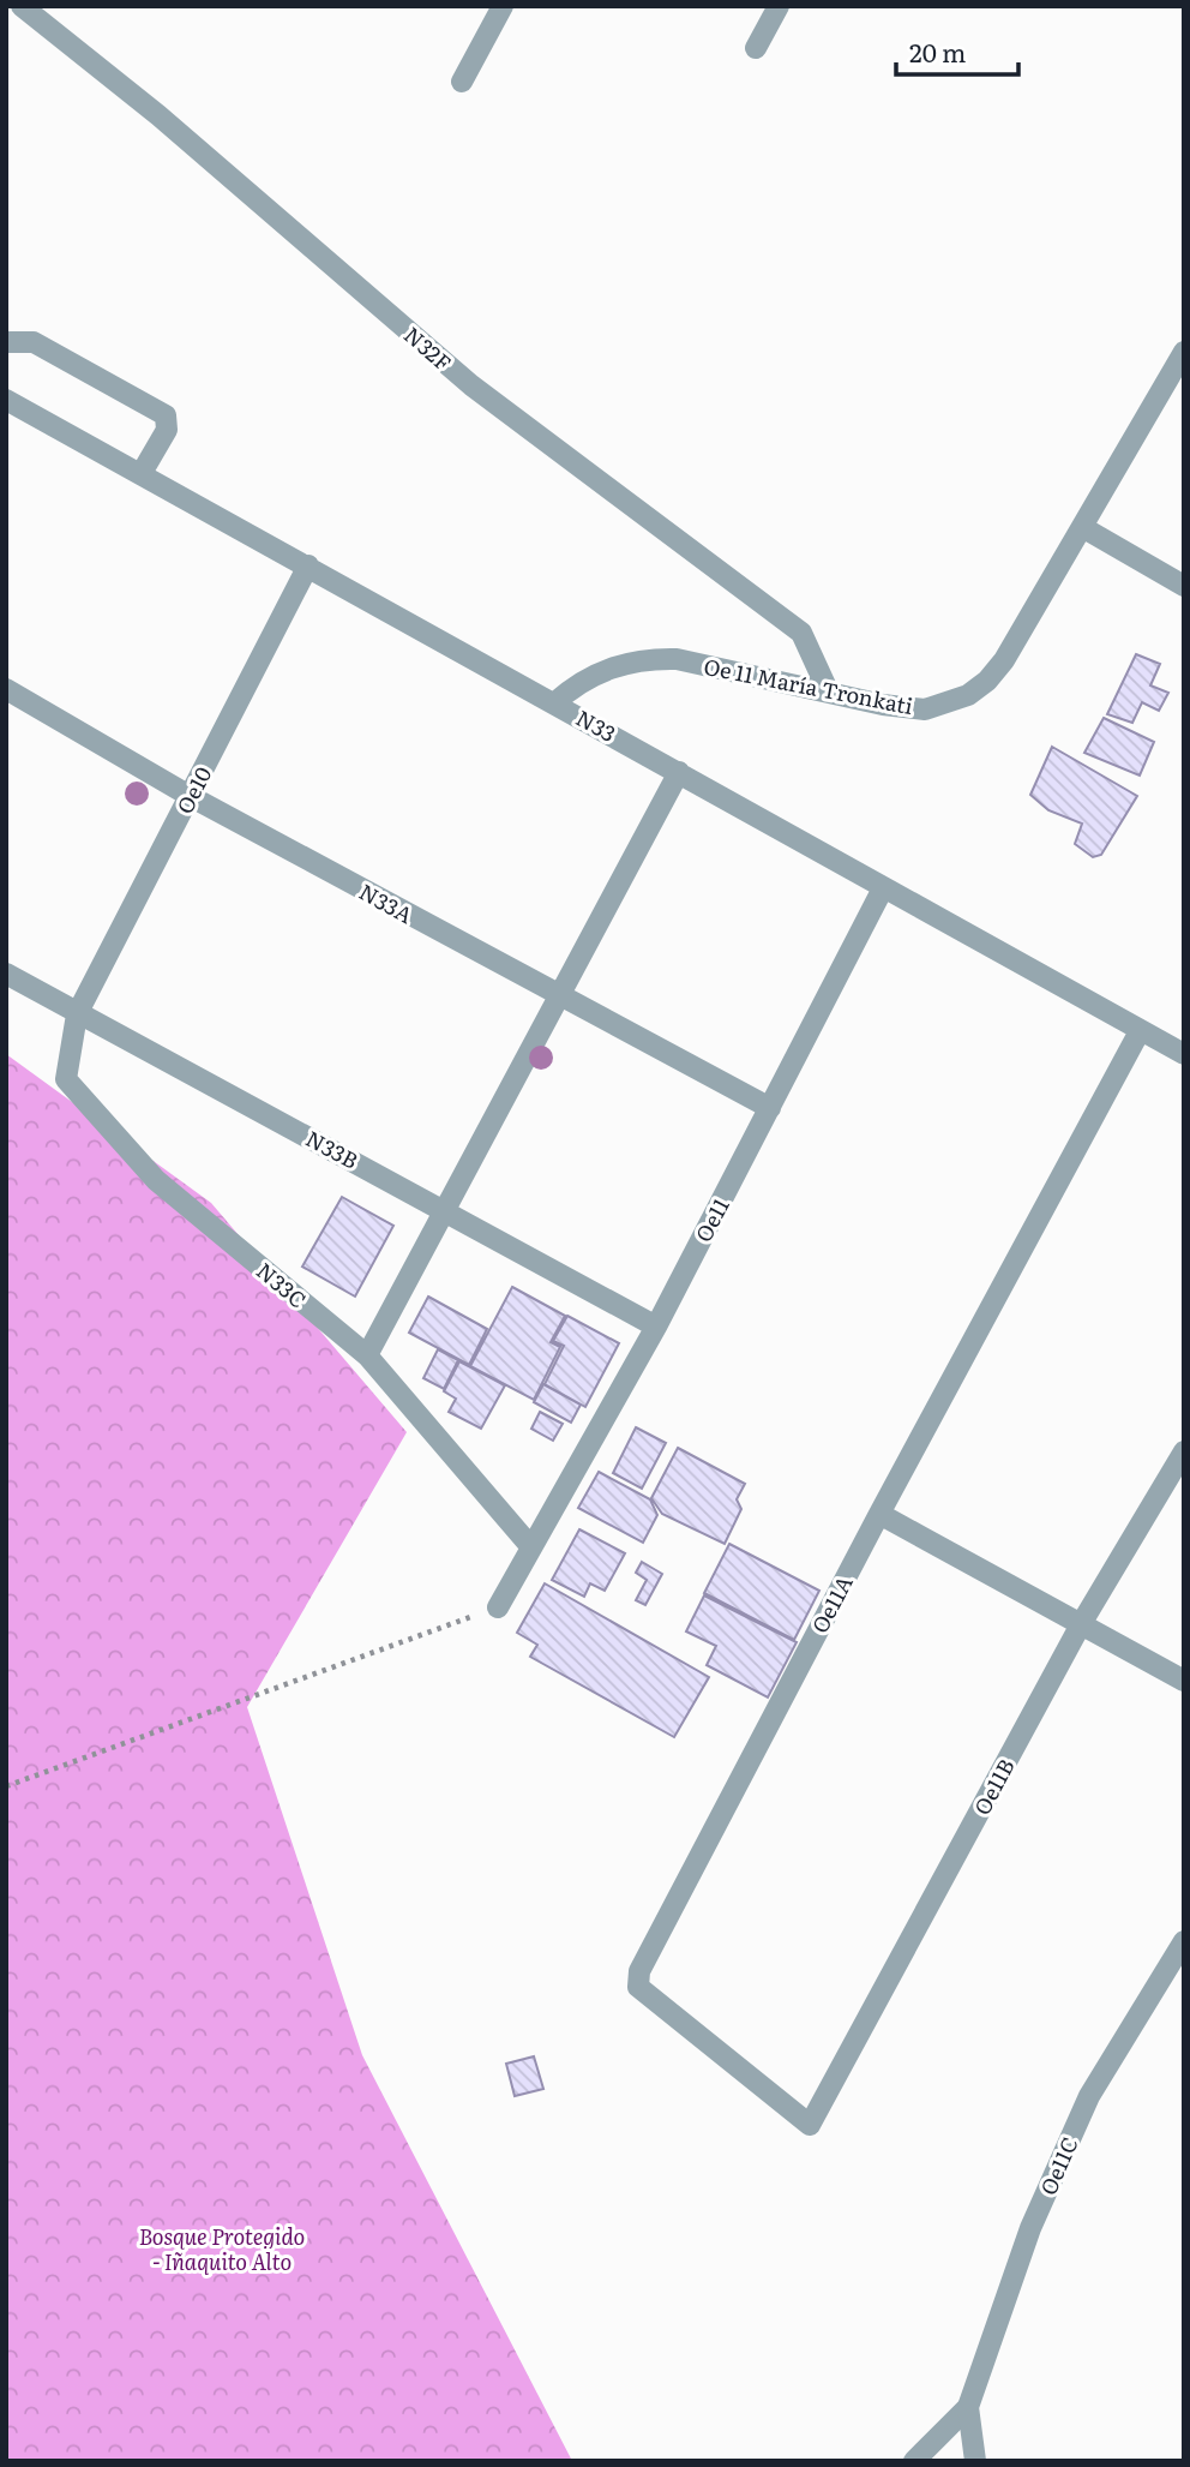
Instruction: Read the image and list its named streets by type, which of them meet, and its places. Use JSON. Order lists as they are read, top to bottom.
{
  "streets": {
    "street": [
      "N32F",
      "Oe 11 María Tronkati",
      "N33",
      "Oe10",
      "N33A",
      "N33B",
      "Oe11",
      "N33C",
      "Oe11A",
      "Oe11B",
      "Oe11C"
    ]
  },
  "crossings": [
    ["N32F", "Oe 11 María Tronkati"],
    ["Oe 11 María Tronkati", "N33"],
    ["N33", "Oe10"],
    ["N33", "Oe11"],
    ["N33", "Oe11A"],
    ["Oe10", "N33A"],
    ["Oe10", "N33B"],
    ["Oe10", "N33C"],
    ["N33A", "Oe11"],
    ["N33B", "Oe11"],
    ["N33B", "N33C"],
    ["Oe11", "N33C"],
    ["Oe11A", "Oe11B"]
  ],
  "parks": ["Bosque Protegido - Iñaquito Alto"],
  "scale_bar": "20 m"
}
